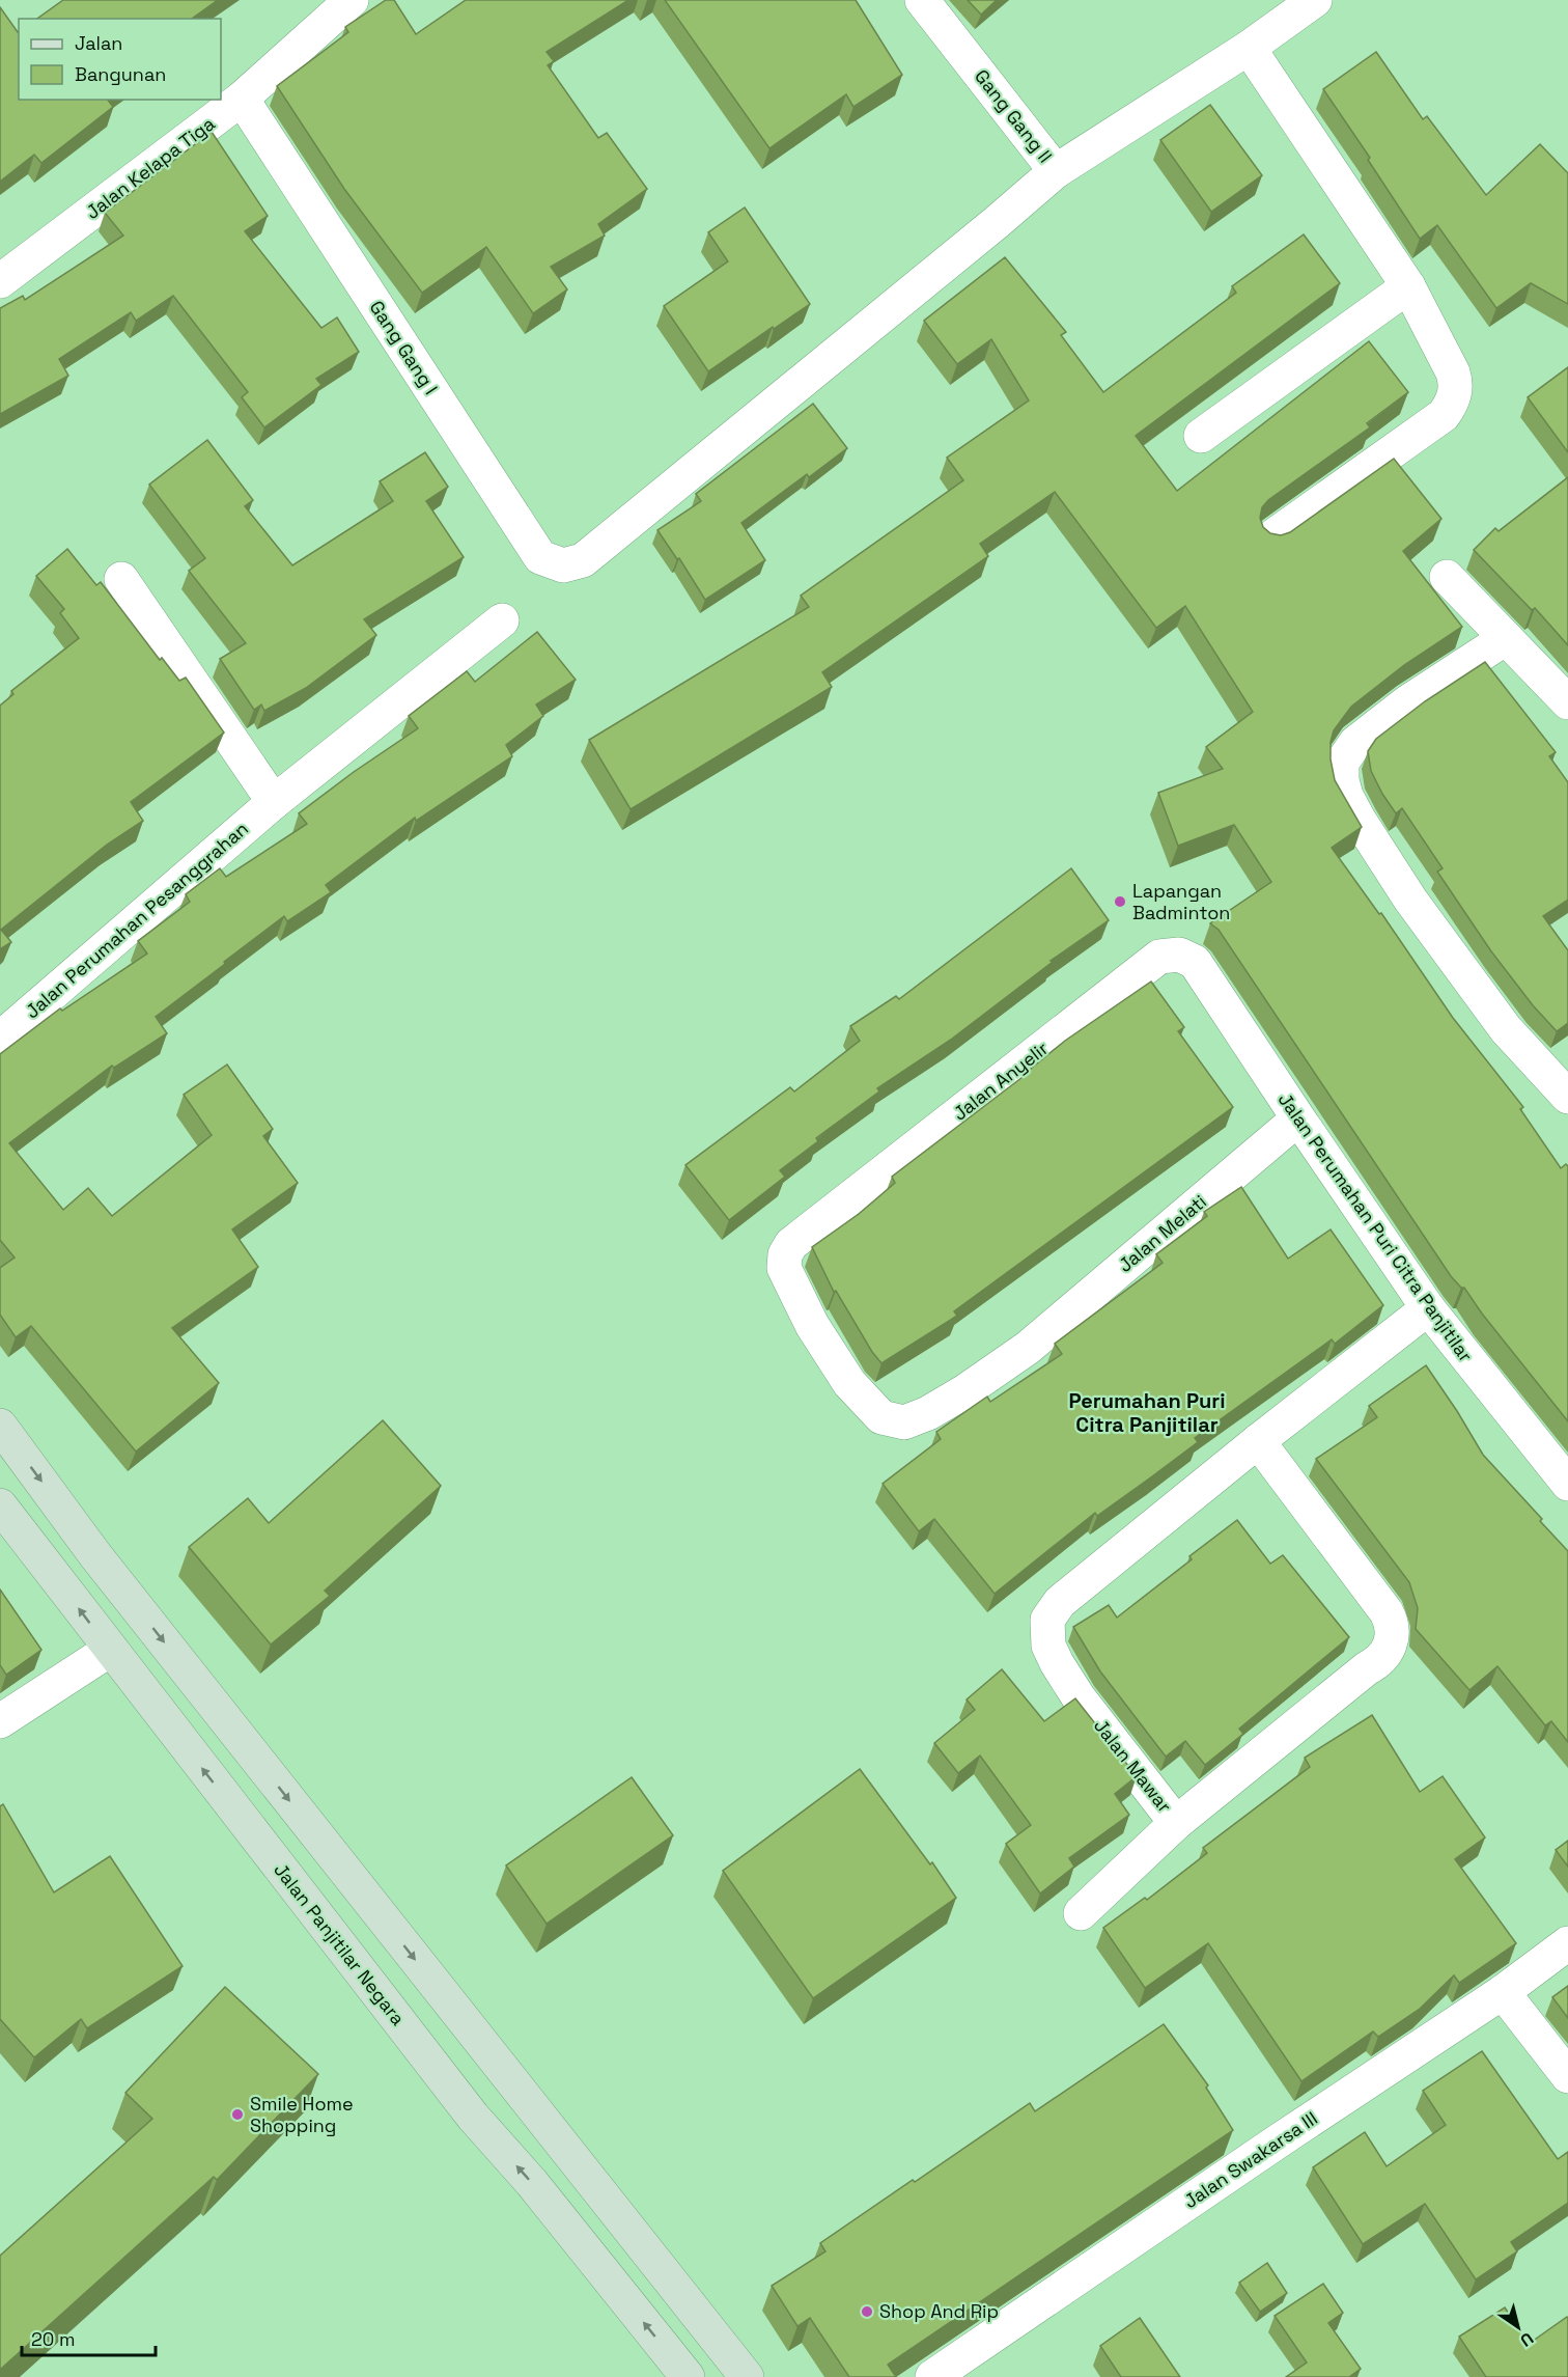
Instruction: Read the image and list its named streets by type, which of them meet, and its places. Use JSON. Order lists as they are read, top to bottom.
{
  "streets": {
    "main road": ["Jalan Panjitilar Negara"],
    "street": [
      "Gang Gang II",
      "Jalan Kelapa Tiga",
      "Gang Gang I",
      "Jalan Perumahan Pesanggrahan",
      "Jalan Anyelir",
      "Jalan Perumahan Puri Citra Panjitilar",
      "Jalan Melati",
      "Jalan Mawar",
      "Jalan Swakarsa III"
    ]
  },
  "crossings": [
    ["Gang Gang II", "Gang Gang I"],
    ["Jalan Kelapa Tiga", "Gang Gang I"],
    ["Jalan Anyelir", "Jalan Perumahan Puri Citra Panjitilar"],
    ["Jalan Anyelir", "Jalan Melati"],
    ["Jalan Perumahan Puri Citra Panjitilar", "Jalan Melati"],
    ["Jalan Perumahan Puri Citra Panjitilar", "Jalan Mawar"]
  ],
  "districts": ["Perumahan Puri Citra Panjitilar"],
  "places": ["Lapangan Badminton", "Smile Home Shopping", "Shop And Rip"],
  "legend": ["Jalan", "Bangunan"],
  "scale_bar": "20 m",
  "north": "bottom right"
}
